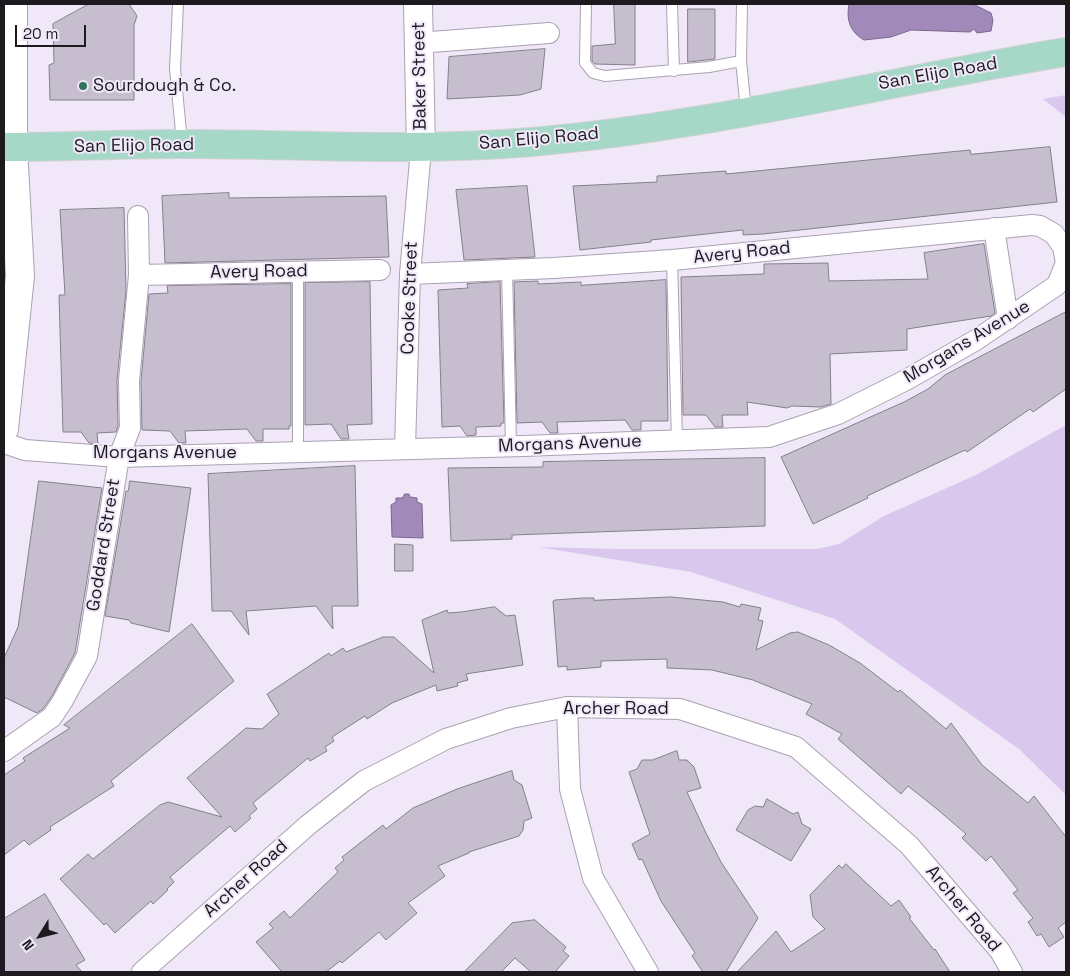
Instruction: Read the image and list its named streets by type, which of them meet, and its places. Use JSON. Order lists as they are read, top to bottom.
{
  "streets": {
    "main road": ["San Elijo Road"],
    "street": [
      "Baker Street",
      "Avery Road",
      "Cooke Street",
      "Morgans Avenue",
      "Goddard Street",
      "Archer Road"
    ]
  },
  "crossings": [
    ["San Elijo Road", "Baker Street"],
    ["San Elijo Road", "Cooke Street"],
    ["Baker Street", "Cooke Street"],
    ["Avery Road", "Cooke Street"],
    ["Avery Road", "Morgans Avenue"],
    ["Avery Road", "Goddard Street"],
    ["Cooke Street", "Morgans Avenue"],
    ["Morgans Avenue", "Goddard Street"]
  ],
  "places": ["Sourdough & Co."],
  "scale_bar": "20 m",
  "north": "bottom left"
}
